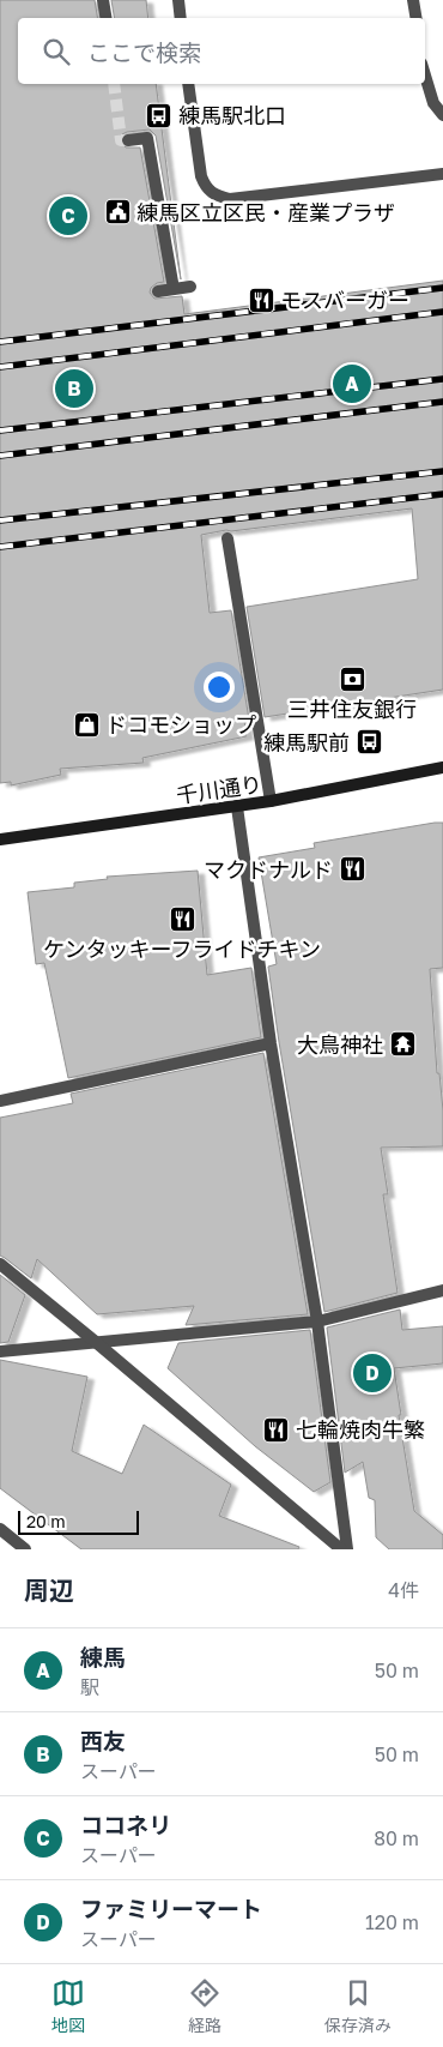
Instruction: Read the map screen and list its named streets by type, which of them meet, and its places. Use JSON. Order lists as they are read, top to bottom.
{
  "streets": {
    "main road": ["千川通り"]
  },
  "places": {
    "bus stop": ["練馬駅北口", "練馬駅前"],
    "public building": ["練馬区立区民・産業プラザ"],
    "restaurant": [
      "モスバーガー",
      "マクドナルド",
      "ケンタッキーフライドチキン",
      "七輪焼肉牛繁"
    ],
    "bank": ["三井住友銀行"],
    "shop": ["ドコモショップ"],
    "temple": ["大鳥神社"]
  },
  "scale_bar": "20 m",
  "page": {
    "search": "ここで検索",
    "pins": [
      "C",
      "A",
      "B",
      "D"
    ],
    "scale": "20 m",
    "heading": ["周辺", "4件"],
    "list": [
      {
        "mark": "A",
        "name": "練馬",
        "note": "駅",
        "value": "50 m"
      },
      {
        "mark": "B",
        "name": "西友",
        "note": "スーパー",
        "value": "50 m"
      },
      {
        "mark": "C",
        "name": "ココネリ",
        "note": "スーパー",
        "value": "80 m"
      },
      {
        "mark": "D",
        "name": "ファミリーマート",
        "note": "スーパー",
        "value": "120 m"
      }
    ],
    "nav": ["地図", "経路", "保存済み"]
  }
}
